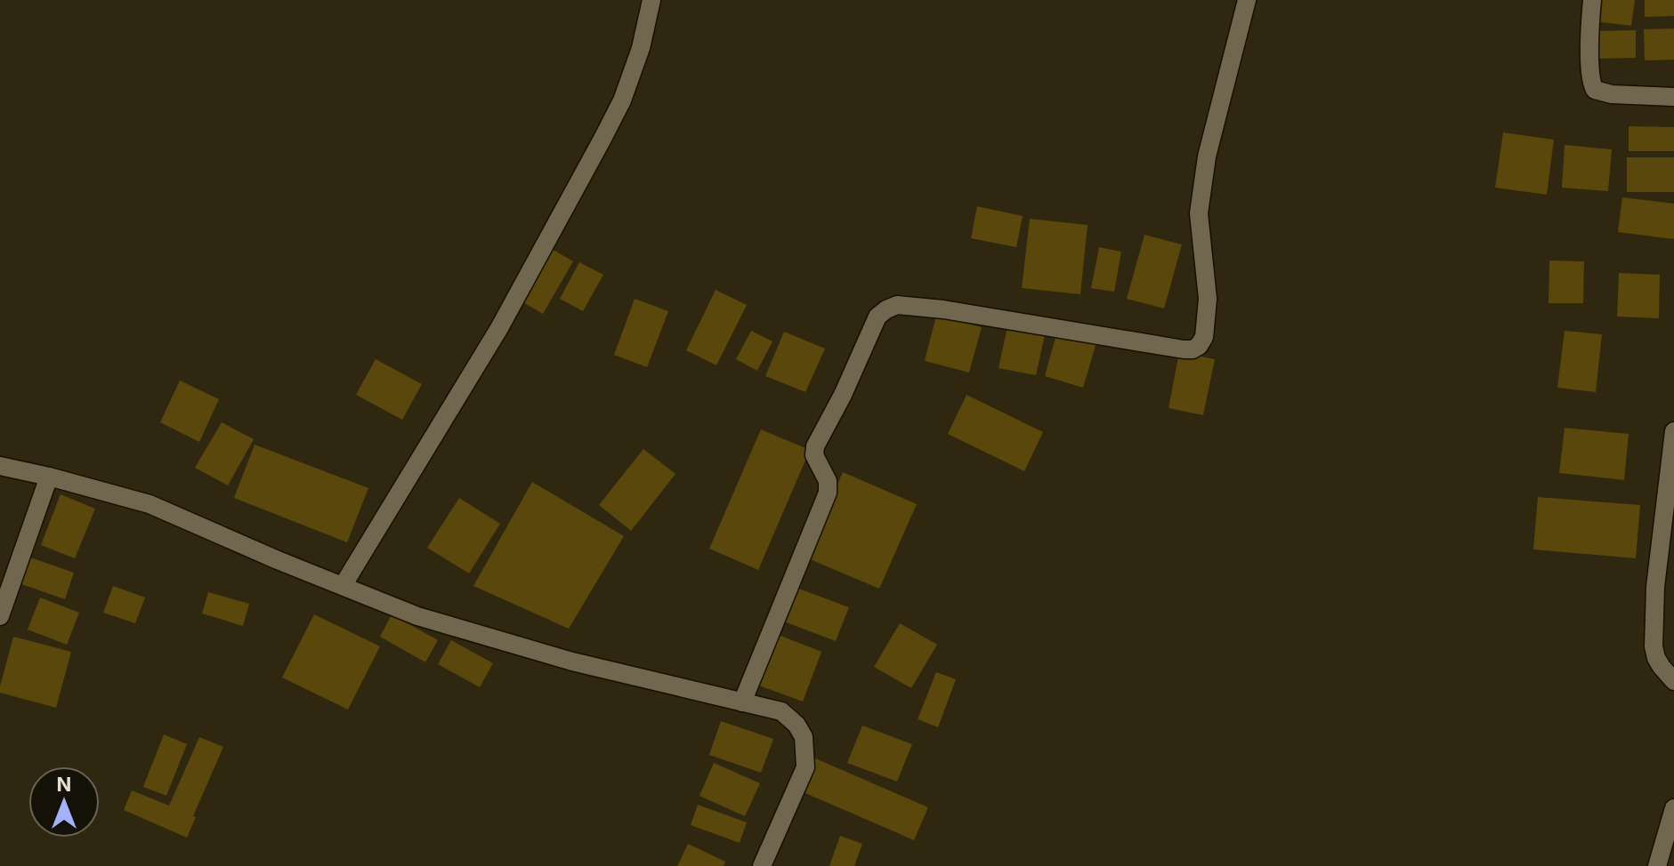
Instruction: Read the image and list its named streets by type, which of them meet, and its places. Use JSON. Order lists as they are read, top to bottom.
{
  "north": "top"
}
